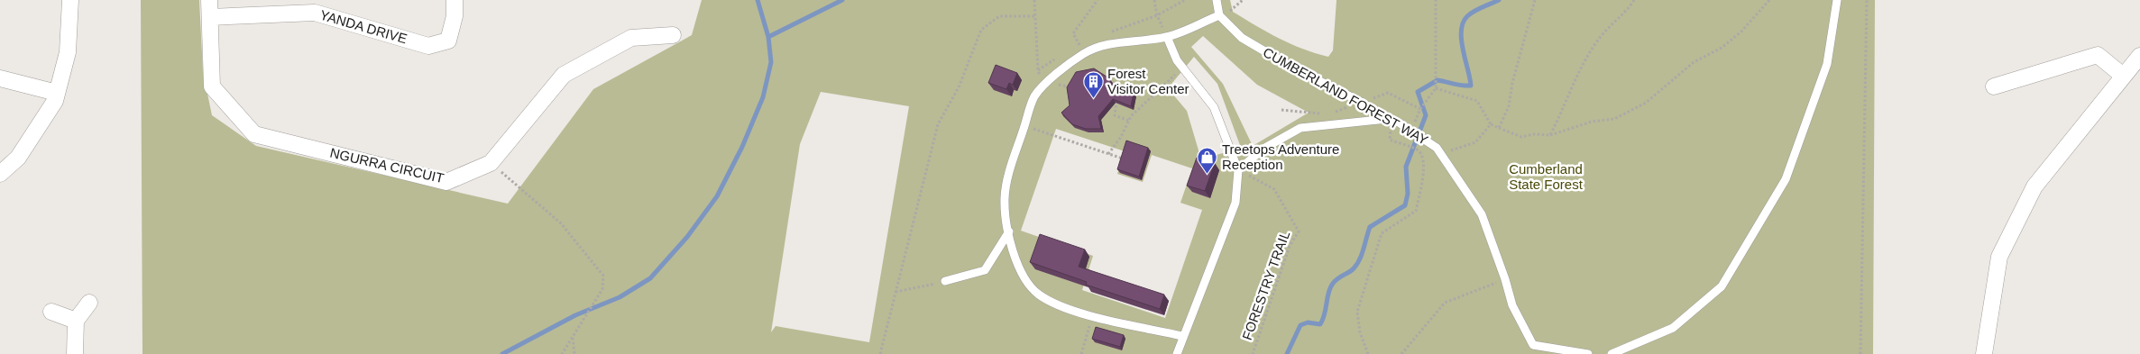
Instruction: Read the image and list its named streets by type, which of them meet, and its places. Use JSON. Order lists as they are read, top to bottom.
{
  "streets": {
    "street": ["YANDA DRIVE", "NGURRA CIRCUIT"],
    "lane": ["CUMBERLAND FOREST WAY"],
    "path": ["FORESTRY TRAIL"]
  },
  "crossings": [
    ["YANDA DRIVE", "NGURRA CIRCUIT"]
  ],
  "parks": ["Cumberland State Forest"],
  "places": {
    "building": ["Forest Visitor Center"],
    "shop": ["Treetops Adventure Reception"]
  }
}
